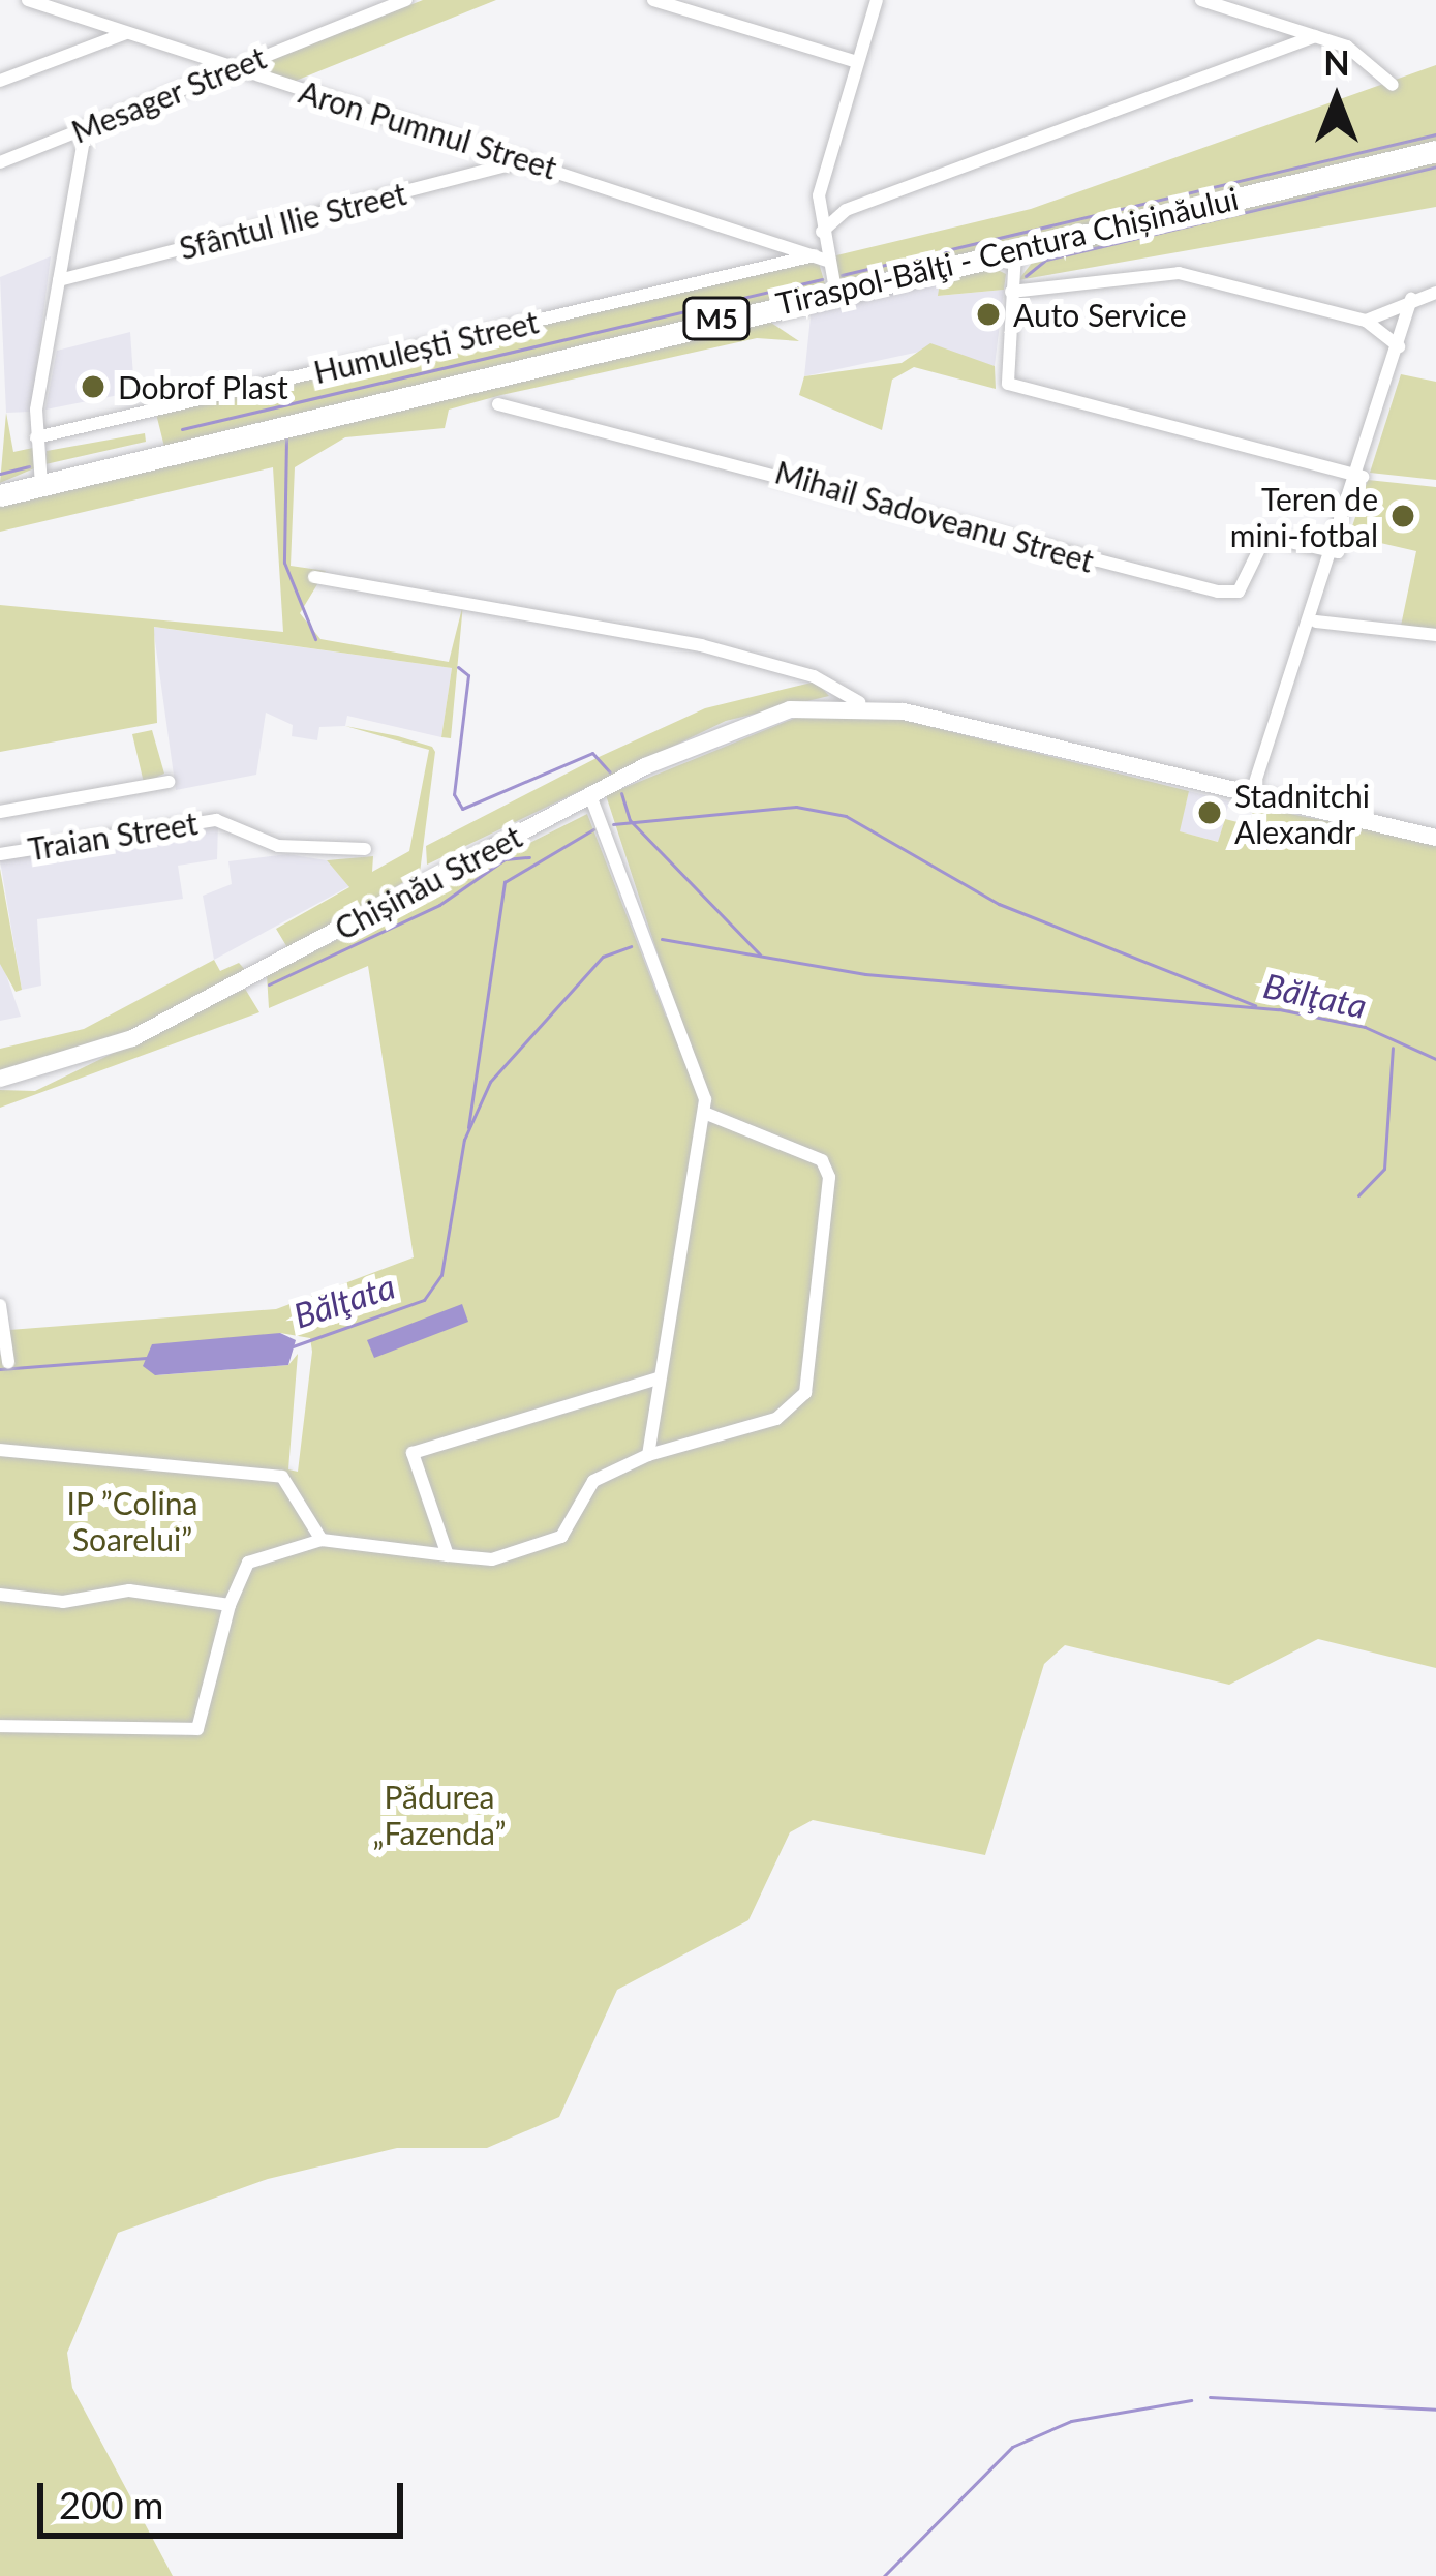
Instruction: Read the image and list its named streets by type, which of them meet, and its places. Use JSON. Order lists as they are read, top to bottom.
{
  "streets": {
    "highway": ["Tiraspol-Bălţi - Centura Chișinăului", "M5"],
    "street": [
      "Mesager Street",
      "Aron Pumnul Street",
      "Sfântul Ilie Street",
      "Humulești Street",
      "Mihail Sadoveanu Street",
      "Traian Street",
      "Chișinău Street"
    ]
  },
  "crossings": [
    ["Mesager Street", "Aron Pumnul Street"],
    ["Aron Pumnul Street", "Sfântul Ilie Street"],
    ["Aron Pumnul Street", "Humulești Street"]
  ],
  "water": ["Bălţata"],
  "parks": ["IP ”Colina Soarelui”", "Pădurea „Fazenda”"],
  "places": [
    "Auto Service",
    "Dobrof Plast",
    "Teren de mini-fotbal",
    "Stadnitchi Alexandr"
  ],
  "scale_bar": "200 m",
  "north": "top"
}
